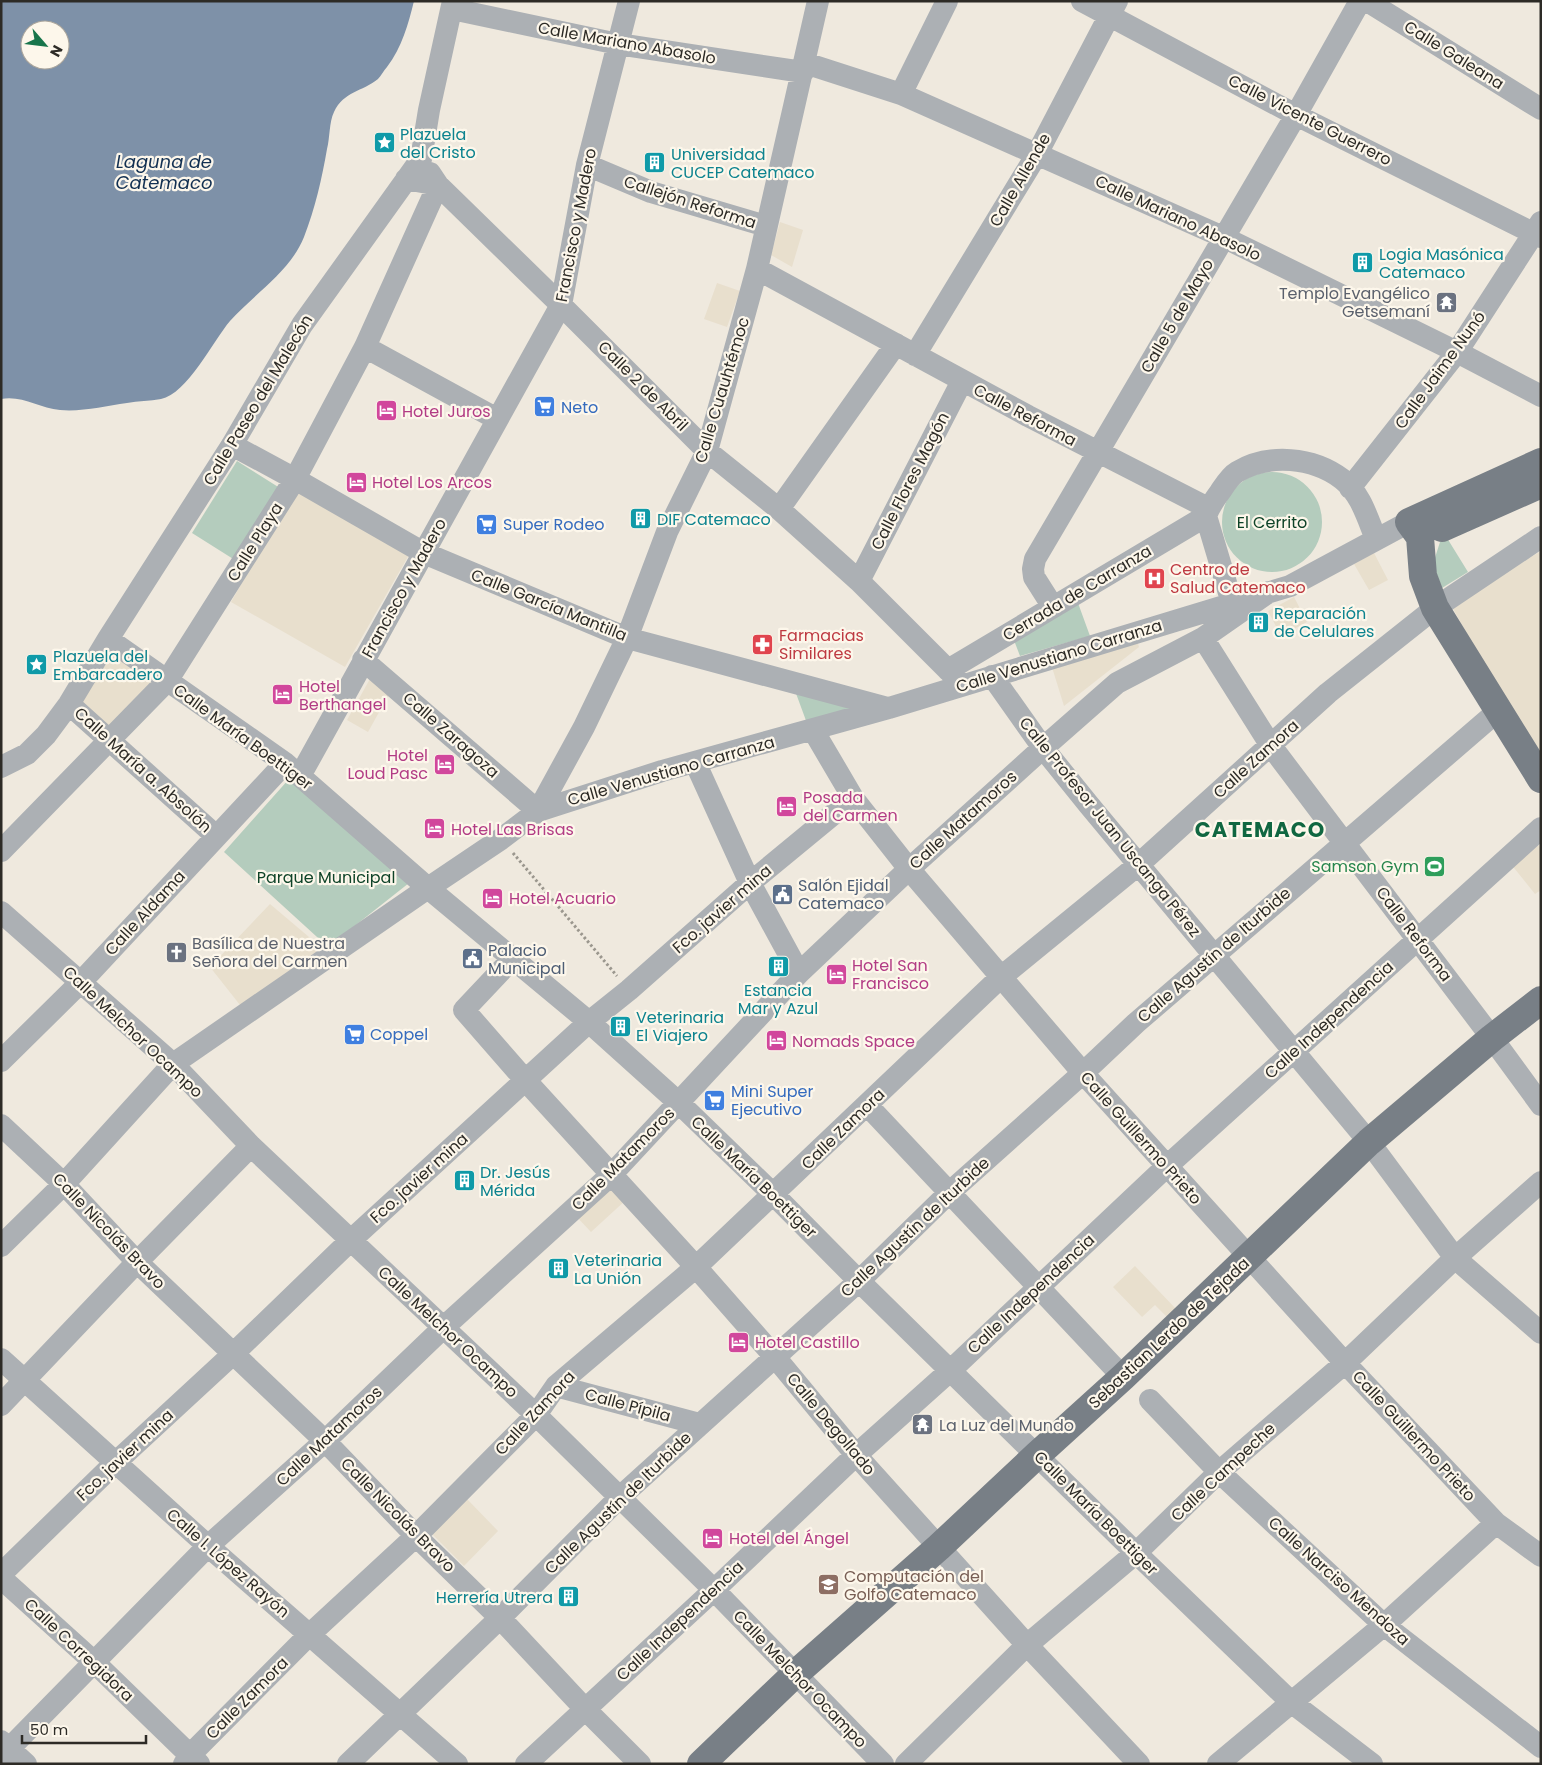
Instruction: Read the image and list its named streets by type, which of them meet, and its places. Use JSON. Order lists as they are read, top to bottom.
{
  "streets": {
    "main road": ["Sebastian Lerdo de Tejada"],
    "street": [
      "Calle Mariano Abasolo",
      "Calle Galeana",
      "Calle Vicente Guerrero",
      "Calle Allende",
      "Callejón Reforma",
      "Francisco y Madero",
      "Calle 5 de Mayo",
      "Calle Jaime Nunó",
      "Calle 2 de Abril",
      "Calle Cuauhtémoc",
      "Calle Paseo del Malecón",
      "Calle Reforma",
      "Calle Flores Magón",
      "Calle Playa",
      "Cerrada de Carranza",
      "Calle García Mantilla",
      "Calle Venustiano Carranza",
      "Calle Zaragoza",
      "Calle María Boettiger",
      "Calle Zamora",
      "Calle María a. Absolón",
      "Calle Matamoros",
      "Calle Profesor Juan Uscanga Pérez",
      "Fco. javier mina",
      "Calle Aldama",
      "Calle Agustín de Iturbide",
      "Calle Independencia",
      "Calle Melchor Ocampo",
      "Calle Guillermo Prieto",
      "Calle Nicolás Bravo",
      "Calle Pípila",
      "Calle Degollado",
      "Calle Campeche",
      "Calle I. López Rayón",
      "Calle Narciso Mendoza",
      "Calle Corregidora"
    ]
  },
  "crossings": [
    ["Calle Mariano Abasolo", "Calle Allende"],
    ["Calle Mariano Abasolo", "Francisco y Madero"],
    ["Calle Mariano Abasolo", "Calle 5 de Mayo"],
    ["Calle Mariano Abasolo", "Calle Jaime Nunó"],
    ["Calle Mariano Abasolo", "Calle Cuauhtémoc"],
    ["Calle Mariano Abasolo", "Calle Paseo del Malecón"],
    ["Calle Vicente Guerrero", "Calle Allende"],
    ["Calle Vicente Guerrero", "Calle 5 de Mayo"],
    ["Calle Vicente Guerrero", "Calle Jaime Nunó"],
    ["Calle Allende", "Calle Reforma"],
    ["Callejón Reforma", "Francisco y Madero"],
    ["Callejón Reforma", "Calle Cuauhtémoc"],
    ["Francisco y Madero", "Calle 2 de Abril"],
    ["Francisco y Madero", "Calle García Mantilla"],
    ["Francisco y Madero", "Calle Zaragoza"],
    ["Francisco y Madero", "Calle María Boettiger"],
    ["Francisco y Madero", "Calle Aldama"],
    ["Calle 5 de Mayo", "Calle Reforma"],
    ["Calle 5 de Mayo", "Cerrada de Carranza"],
    ["Calle Jaime Nunó", "Calle Reforma"],
    ["Calle Jaime Nunó", "Cerrada de Carranza"],
    ["Calle Jaime Nunó", "Calle Venustiano Carranza"],
    ["Calle Jaime Nunó", "Calle Matamoros"],
    ["Calle 2 de Abril", "Calle Cuauhtémoc"],
    ["Calle 2 de Abril", "Calle Paseo del Malecón"],
    ["Calle 2 de Abril", "Calle Flores Magón"],
    ["Calle 2 de Abril", "Calle Playa"],
    ["Calle 2 de Abril", "Cerrada de Carranza"],
    ["Calle 2 de Abril", "Calle Venustiano Carranza"],
    ["Calle Cuauhtémoc", "Calle Reforma"],
    ["Calle Cuauhtémoc", "Calle García Mantilla"],
    ["Calle Cuauhtémoc", "Calle Venustiano Carranza"],
    ["Calle Cuauhtémoc", "Calle Zaragoza"],
    ["Calle Paseo del Malecón", "Calle García Mantilla"],
    ["Calle Paseo del Malecón", "Calle María Boettiger"],
    ["Calle Paseo del Malecón", "Calle María a. Absolón"],
    ["Calle Reforma", "Calle Flores Magón"],
    ["Calle Reforma", "Cerrada de Carranza"],
    ["Calle Reforma", "Calle Venustiano Carranza"],
    ["Calle Reforma", "Calle Zamora"],
    ["Calle Reforma", "Calle Matamoros"],
    ["Calle Reforma", "Calle Agustín de Iturbide"],
    ["Calle Reforma", "Calle Independencia"],
    ["Calle Playa", "Calle García Mantilla"],
    ["Calle Playa", "Calle María Boettiger"],
    ["Calle Playa", "Calle María a. Absolón"],
    ["Cerrada de Carranza", "Calle Venustiano Carranza"],
    ["Cerrada de Carranza", "Calle Matamoros"],
    ["Calle García Mantilla", "Calle Venustiano Carranza"],
    ["Calle Venustiano Carranza", "Calle Zaragoza"],
    ["Calle Venustiano Carranza", "Calle María Boettiger"],
    ["Calle Venustiano Carranza", "Calle Matamoros"],
    ["Calle Venustiano Carranza", "Calle Profesor Juan Uscanga Pérez"],
    ["Calle Venustiano Carranza", "Calle Melchor Ocampo"],
    ["Calle Venustiano Carranza", "Calle Guillermo Prieto"],
    ["Calle Venustiano Carranza", "Calle Nicolás Bravo"],
    ["Calle María Boettiger", "Calle Zamora"],
    ["Calle María Boettiger", "Calle Matamoros"],
    ["Calle María Boettiger", "Fco. javier mina"],
    ["Calle María Boettiger", "Calle Aldama"],
    ["Calle María Boettiger", "Calle Agustín de Iturbide"],
    ["Calle María Boettiger", "Calle Independencia"],
    ["Calle María Boettiger", "Sebastian Lerdo de Tejada"],
    ["Calle María Boettiger", "Calle Degollado"],
    ["Calle María Boettiger", "Calle Campeche"],
    ["Calle Zamora", "Calle Profesor Juan Uscanga Pérez"],
    ["Calle Zamora", "Calle Melchor Ocampo"],
    ["Calle Zamora", "Calle Guillermo Prieto"],
    ["Calle Zamora", "Calle Nicolás Bravo"],
    ["Calle Zamora", "Calle Pípila"],
    ["Calle Zamora", "Calle Degollado"],
    ["Calle Zamora", "Calle I. López Rayón"],
    ["Calle Zamora", "Calle Corregidora"],
    ["Calle María a. Absolón", "Calle Aldama"],
    ["Calle Matamoros", "Calle Profesor Juan Uscanga Pérez"],
    ["Calle Matamoros", "Calle Melchor Ocampo"],
    ["Calle Matamoros", "Calle Guillermo Prieto"],
    ["Calle Matamoros", "Calle Nicolás Bravo"],
    ["Calle Matamoros", "Calle Degollado"],
    ["Calle Matamoros", "Calle I. López Rayón"],
    ["Calle Matamoros", "Calle Corregidora"],
    ["Calle Profesor Juan Uscanga Pérez", "Calle Agustín de Iturbide"],
    ["Calle Profesor Juan Uscanga Pérez", "Calle Independencia"],
    ["Calle Profesor Juan Uscanga Pérez", "Sebastian Lerdo de Tejada"],
    ["Calle Profesor Juan Uscanga Pérez", "Calle Campeche"],
    ["Fco. javier mina", "Calle Melchor Ocampo"],
    ["Fco. javier mina", "Calle Guillermo Prieto"],
    ["Fco. javier mina", "Calle Nicolás Bravo"],
    ["Fco. javier mina", "Calle Degollado"],
    ["Fco. javier mina", "Calle I. López Rayón"],
    ["Fco. javier mina", "Calle Corregidora"],
    ["Calle Aldama", "Calle Melchor Ocampo"],
    ["Calle Agustín de Iturbide", "Calle Melchor Ocampo"],
    ["Calle Agustín de Iturbide", "Calle Guillermo Prieto"],
    ["Calle Agustín de Iturbide", "Calle Nicolás Bravo"],
    ["Calle Agustín de Iturbide", "Calle Pípila"],
    ["Calle Agustín de Iturbide", "Calle Degollado"],
    ["Calle Agustín de Iturbide", "Calle I. López Rayón"],
    ["Calle Independencia", "Calle Melchor Ocampo"],
    ["Calle Independencia", "Calle Guillermo Prieto"],
    ["Calle Independencia", "Calle Nicolás Bravo"],
    ["Calle Independencia", "Calle Degollado"],
    ["Calle Melchor Ocampo", "Sebastian Lerdo de Tejada"],
    ["Calle Guillermo Prieto", "Sebastian Lerdo de Tejada"],
    ["Calle Guillermo Prieto", "Calle Campeche"],
    ["Sebastian Lerdo de Tejada", "Calle Degollado"],
    ["Calle Degollado", "Calle Campeche"],
    ["Calle Campeche", "Calle Narciso Mendoza"]
  ],
  "districts": ["CATEMACO"],
  "water": ["Laguna de Catemaco"],
  "parks": ["El Cerrito", "Parque Municipal"],
  "places": {
    "place": ["Plazuela del Cristo", "Plazuela del Embarcadero"],
    "building": [
      "Universidad CUCEP Catemaco",
      "Logia Masónica Catemaco",
      "DIF Catemaco",
      "Reparación de Celulares",
      "Estancia Mar y Azul",
      "Veterinaria El Viajero",
      "Dr. Jesús Mérida",
      "Veterinaria La Unión",
      "Herrería Utrera"
    ],
    "temple": ["Templo Evangélico Getsemaní", "La Luz del Mundo"],
    "supermarket": [
      "Neto",
      "Super Rodeo",
      "Coppel",
      "Mini Super Ejecutivo"
    ],
    "hotel": [
      "Hotel Juros",
      "Hotel Los Arcos",
      "Hotel Berthangel",
      "Hotel Loud Pasc",
      "Posada del Carmen",
      "Hotel Las Brisas",
      "Hotel Acuario",
      "Hotel San Francisco",
      "Nomads Space",
      "Hotel Castillo",
      "Hotel del Ángel"
    ],
    "hospital": ["Centro de Salud Catemaco"],
    "pharmacy": ["Farmacias Similares"],
    "sports": ["Samson Gym"],
    "public building": ["Salón Ejidal Catemaco", "Palacio Municipal"],
    "church": ["Basílica de Nuestra Señora del Carmen"],
    "school or university": ["Computación del Golfo Catemaco"]
  },
  "scale_bar": "50 m",
  "north": "bottom right"
}
